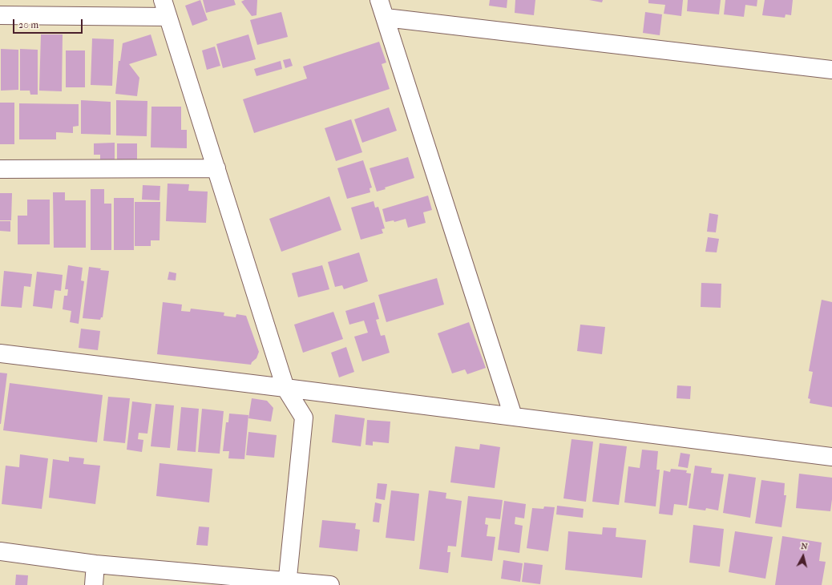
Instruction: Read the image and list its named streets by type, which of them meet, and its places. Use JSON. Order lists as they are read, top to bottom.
{
  "scale_bar": "20 m",
  "north": "top"
}
